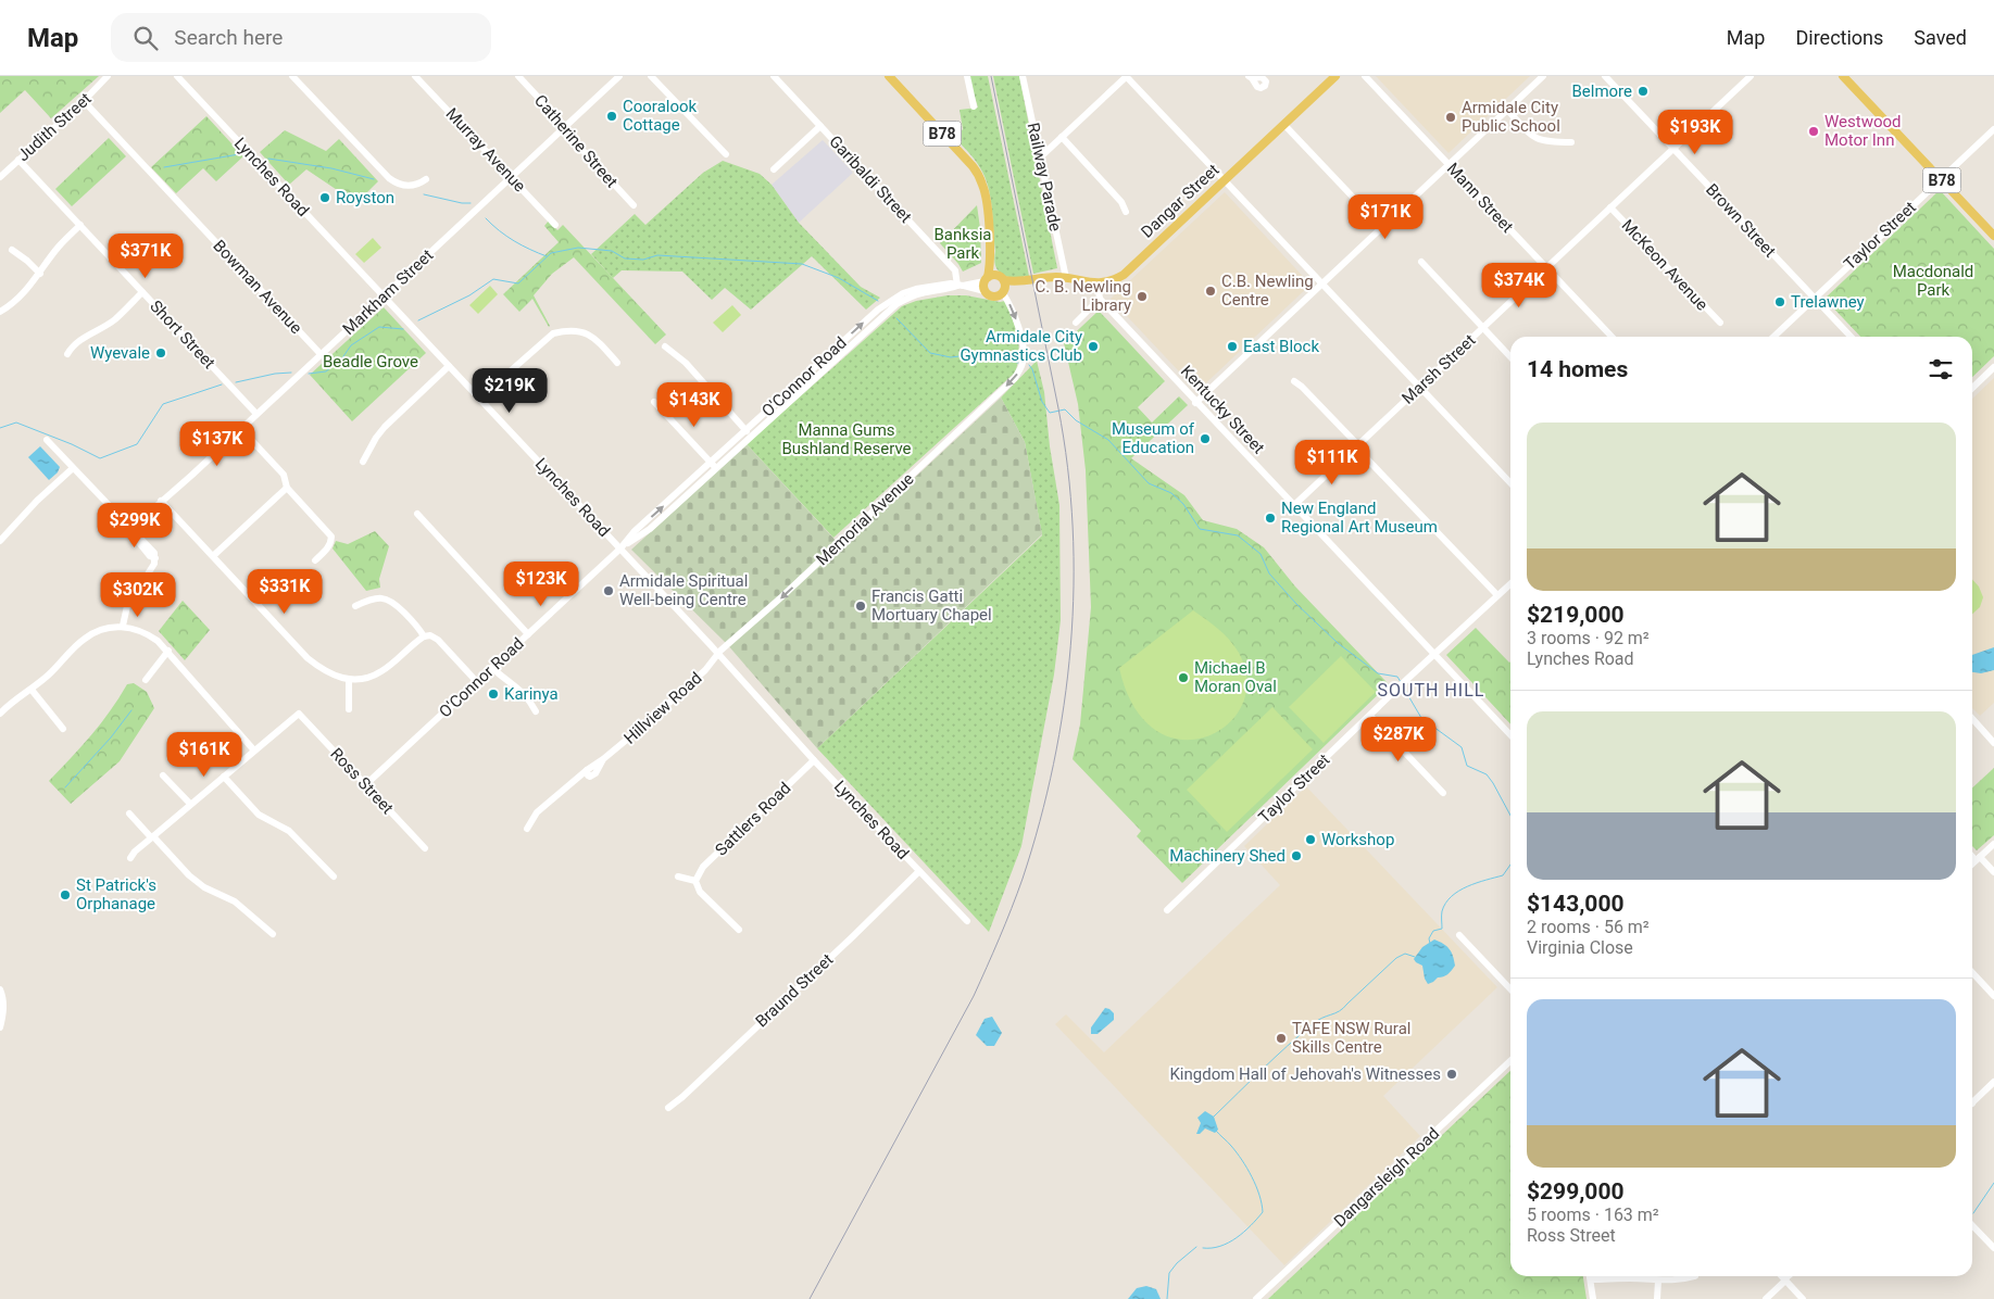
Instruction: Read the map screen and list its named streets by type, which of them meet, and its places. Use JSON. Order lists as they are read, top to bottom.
{
  "streets": {
    "main road": ["B78", "Dangar Street"],
    "street": [
      "Judith Street",
      "Catherine Street",
      "Murray Avenue",
      "Lynches Road",
      "Railway Parade",
      "Garibaldi Street",
      "Mann Street",
      "Brown Street",
      "Taylor Street",
      "McKeon Avenue",
      "Bowman Avenue",
      "Markham Street",
      "Short Street",
      "Marsh Street",
      "O'Connor Road",
      "Kentucky Street",
      "Memorial Avenue",
      "Hillview Road",
      "Ross Street",
      "Sattlers Road",
      "Braund Street",
      "Dangarsleigh Road"
    ]
  },
  "crossings": [
    ["Judith Street", "Bowman Avenue"],
    ["Judith Street", "Short Street"],
    ["B78", "Dangar Street"],
    ["B78", "Taylor Street"],
    ["B78", "O'Connor Road"],
    ["B78", "Memorial Avenue"],
    ["Catherine Street", "Markham Street"],
    ["Murray Avenue", "Markham Street"],
    ["Lynches Road", "Markham Street"],
    ["Lynches Road", "O'Connor Road"],
    ["Lynches Road", "Memorial Avenue"],
    ["Lynches Road", "Hillview Road"],
    ["Lynches Road", "Sattlers Road"],
    ["Lynches Road", "Braund Street"],
    ["Railway Parade", "Dangar Street"],
    ["Garibaldi Street", "O'Connor Road"],
    ["Mann Street", "Marsh Street"],
    ["Dangar Street", "Memorial Avenue"],
    ["Brown Street", "Taylor Street"],
    ["Brown Street", "Marsh Street"],
    ["Taylor Street", "Kentucky Street"],
    ["McKeon Avenue", "Marsh Street"],
    ["Bowman Avenue", "Markham Street"],
    ["Markham Street", "Short Street"],
    ["Marsh Street", "Kentucky Street"],
    ["O'Connor Road", "Ross Street"],
    ["Memorial Avenue", "Hillview Road"]
  ],
  "one_way": ["Memorial Avenue"],
  "districts": ["SOUTH HILL"],
  "parks": [
    "Banksia Park",
    "Macdonald Park",
    "Beadle Grove",
    "Manna Gums Bushland Reserve"
  ],
  "places": [
    "Belmore",
    "Cooralook Cottage",
    "Armidale City Public School",
    "Westwood Motor Inn",
    "Royston",
    "C.B. Newling Centre",
    "C. B. Newling Library",
    "Trelawney",
    "Armidale City Gymnastics Club",
    "East Block",
    "Wyevale",
    "Museum of Education",
    "New England Regional Art Museum",
    "Armidale Spiritual Well-being Centre",
    "Francis Gatti Mortuary Chapel",
    "Michael B Moran Oval",
    "Karinya",
    "Workshop",
    "Machinery Shed",
    "St Patrick's Orphanage",
    "TAFE NSW Rural Skills Centre",
    "Kingdom Hall of Jehovah's Witnesses"
  ],
  "page": {
    "header": "Map",
    "search": "Search here",
    "nav": ["Map", "Directions", "Saved"],
    "price": [
      "$193K",
      "$171K",
      "$371K",
      "$374K",
      "$219K",
      "$143K",
      "$137K",
      "$111K",
      "$299K",
      "$123K",
      "$331K",
      "$302K",
      "$287K",
      "$161K"
    ],
    "heading": "14 homes",
    "list": [
      {
        "name": "$219,000",
        "note": "3 rooms · 92 m² · Lynches Road"
      },
      {
        "name": "$143,000",
        "note": "2 rooms · 56 m² · Virginia Close"
      },
      {
        "name": "$299,000",
        "note": "5 rooms · 163 m² · Ross Street"
      }
    ]
  }
}
